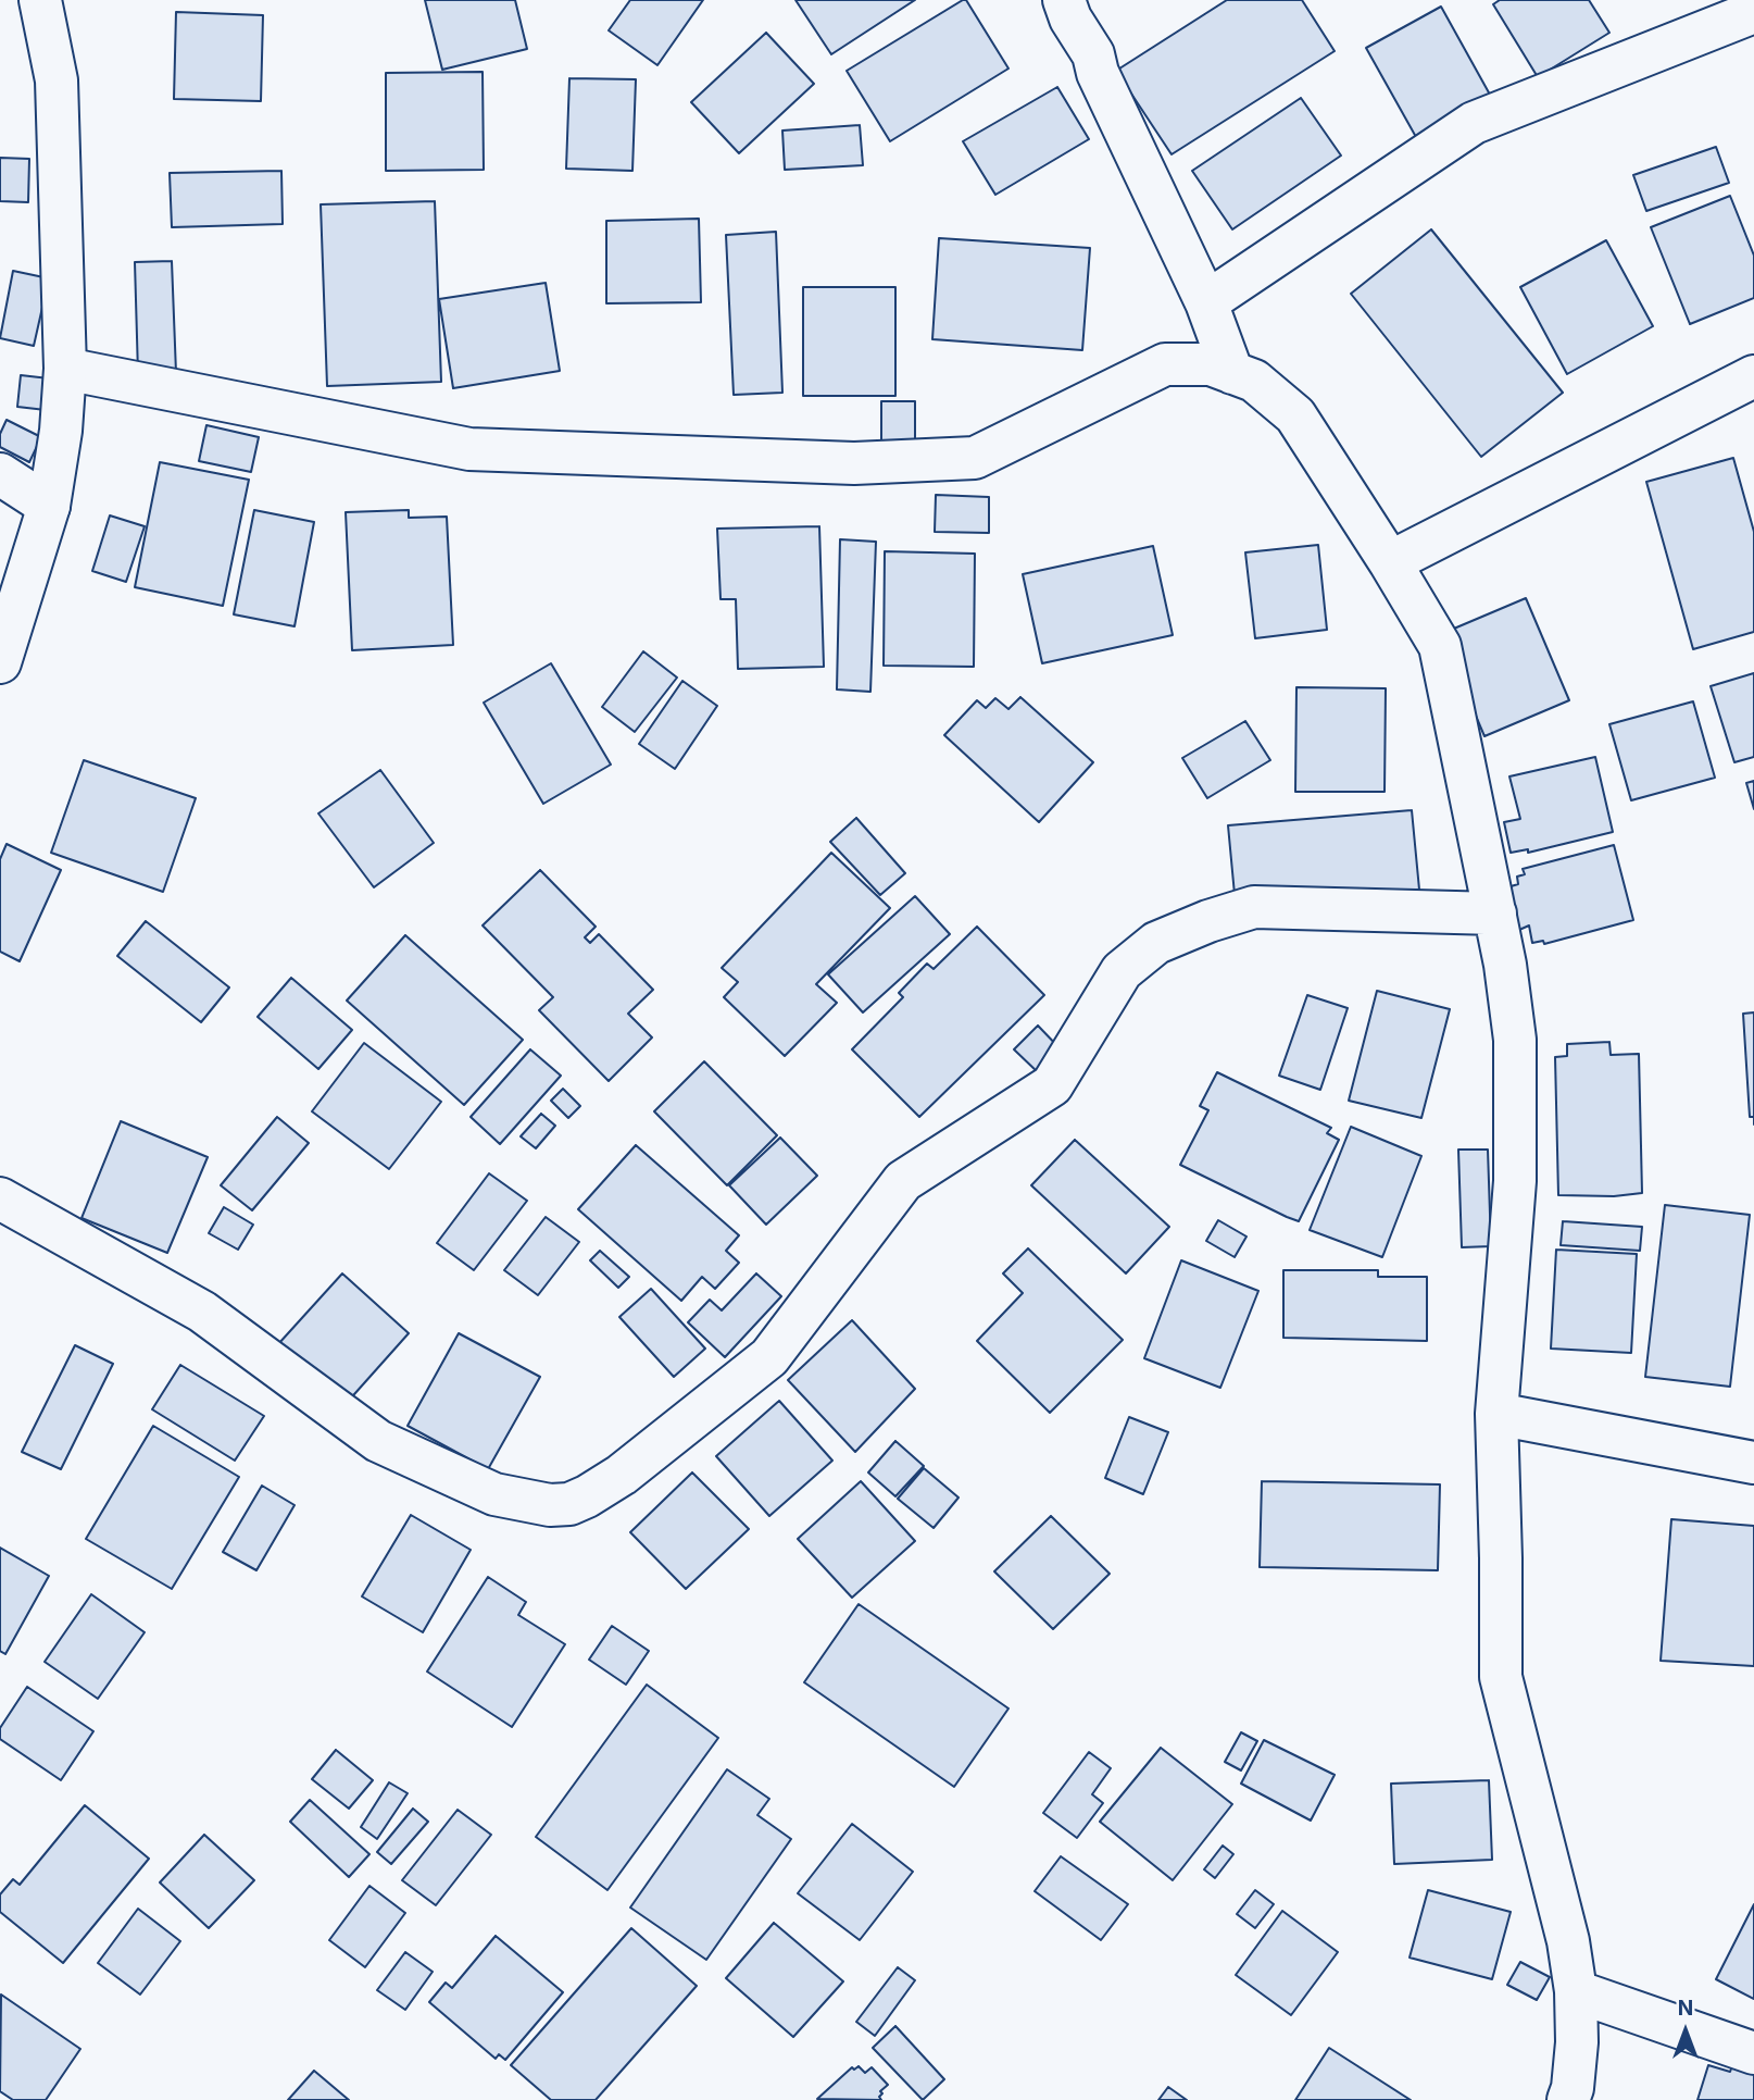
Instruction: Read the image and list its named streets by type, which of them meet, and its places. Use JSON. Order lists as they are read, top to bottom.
{
  "north": "top"
}
